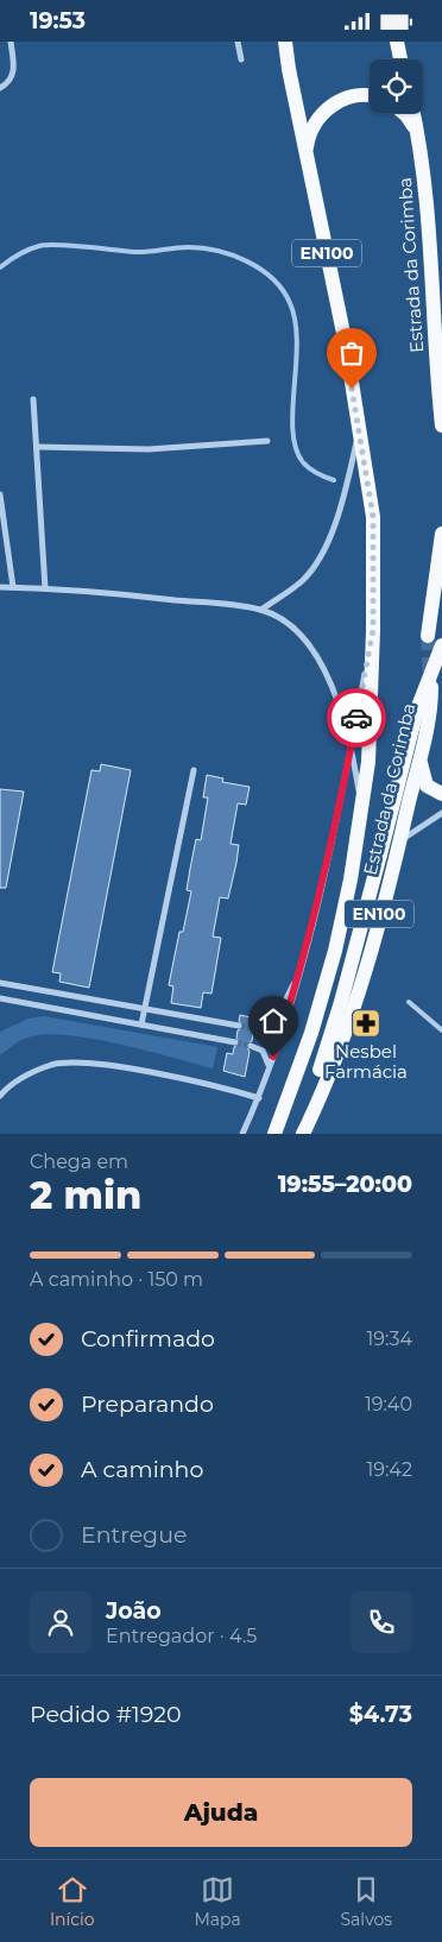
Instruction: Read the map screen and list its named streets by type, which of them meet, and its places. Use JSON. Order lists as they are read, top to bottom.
{
  "streets": {
    "main road": ["EN100", "Estrada da Corimba"]
  },
  "crossings": [
    ["EN100", "Estrada da Corimba"]
  ],
  "places": {
    "pharmacy": ["Nesbel Farmácia"]
  },
  "page": {
    "status": "19:53",
    "heading": ["2 min", "Chega em", "19:55–20:00"],
    "panel": [
      "João",
      "Entregador · 4.5",
      "Pedido #1920",
      "$4.73"
    ],
    "bar": "A caminho · 150 m",
    "list": [
      ["Confirmado", "19:34"],
      ["Preparando", "19:40"],
      ["A caminho", "19:42"],
      "Entregue"
    ],
    "buttons": "Ajuda",
    "tabs": ["Início", "Mapa", "Salvos"]
  }
}
